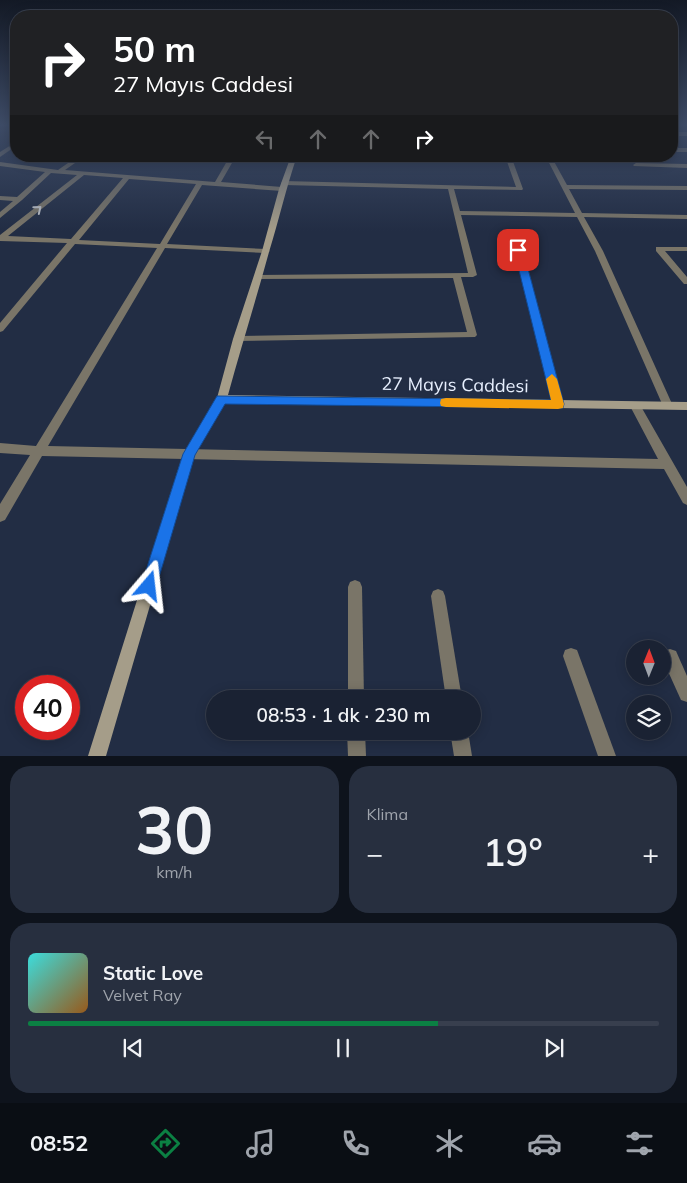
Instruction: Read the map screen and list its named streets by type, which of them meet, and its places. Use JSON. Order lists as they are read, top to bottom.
{
  "streets": {
    "street": ["27 Mayıs Caddesi"]
  },
  "north": "top",
  "page": {
    "turn": ["50 m", "27 Mayıs Caddesi"],
    "limit": "40",
    "trip": "08:53 · 1 dk · 230 m",
    "tile": [
      ["30", "km/h"],
      "Klima"
    ],
    "heat": ["−", "19°", "+"],
    "song": ["Static Love", "Velvet Ray"],
    "tabs": "08:52"
  }
}
